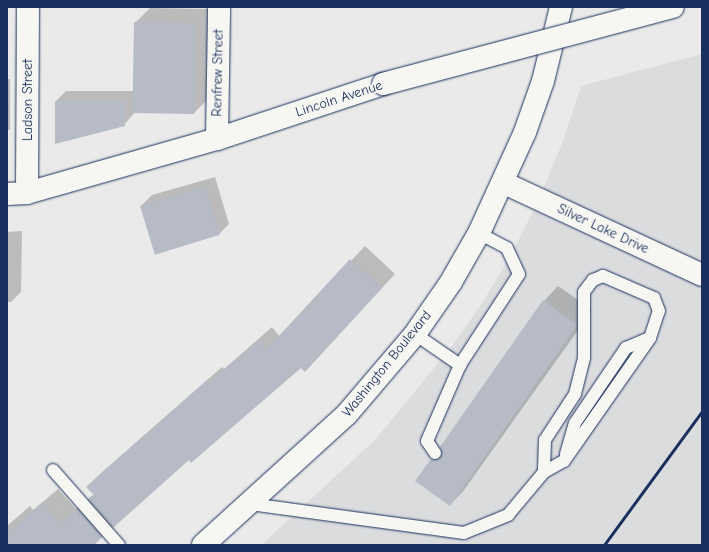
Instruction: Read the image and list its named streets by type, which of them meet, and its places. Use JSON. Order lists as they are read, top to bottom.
{
  "streets": {
    "main road": [
      "Renfrew Street",
      "Lincoln Avenue",
      "Ladson Street",
      "Silver Lake Drive",
      "Washington Boulevard"
    ]
  },
  "crossings": [
    ["Renfrew Street", "Lincoln Avenue"],
    ["Lincoln Avenue", "Ladson Street"],
    ["Silver Lake Drive", "Washington Boulevard"]
  ]
}
